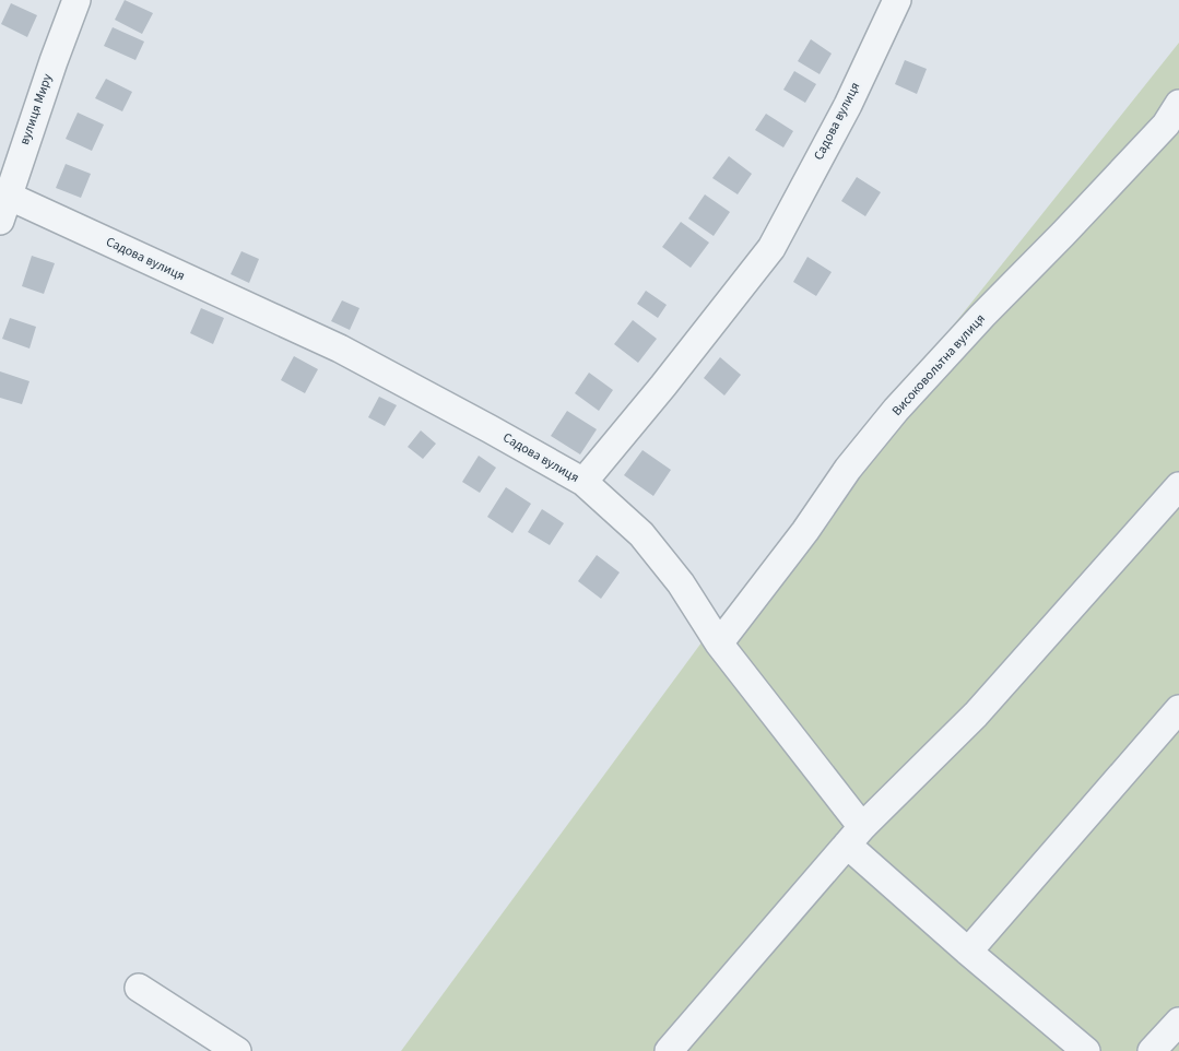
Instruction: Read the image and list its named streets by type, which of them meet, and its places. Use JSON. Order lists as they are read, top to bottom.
{
  "streets": {
    "street": ["вулиця Миру", "Садова вулиця", "Високовольтна вулиця"]
  },
  "crossings": [
    ["вулиця Миру", "Садова вулиця"]
  ]
}
